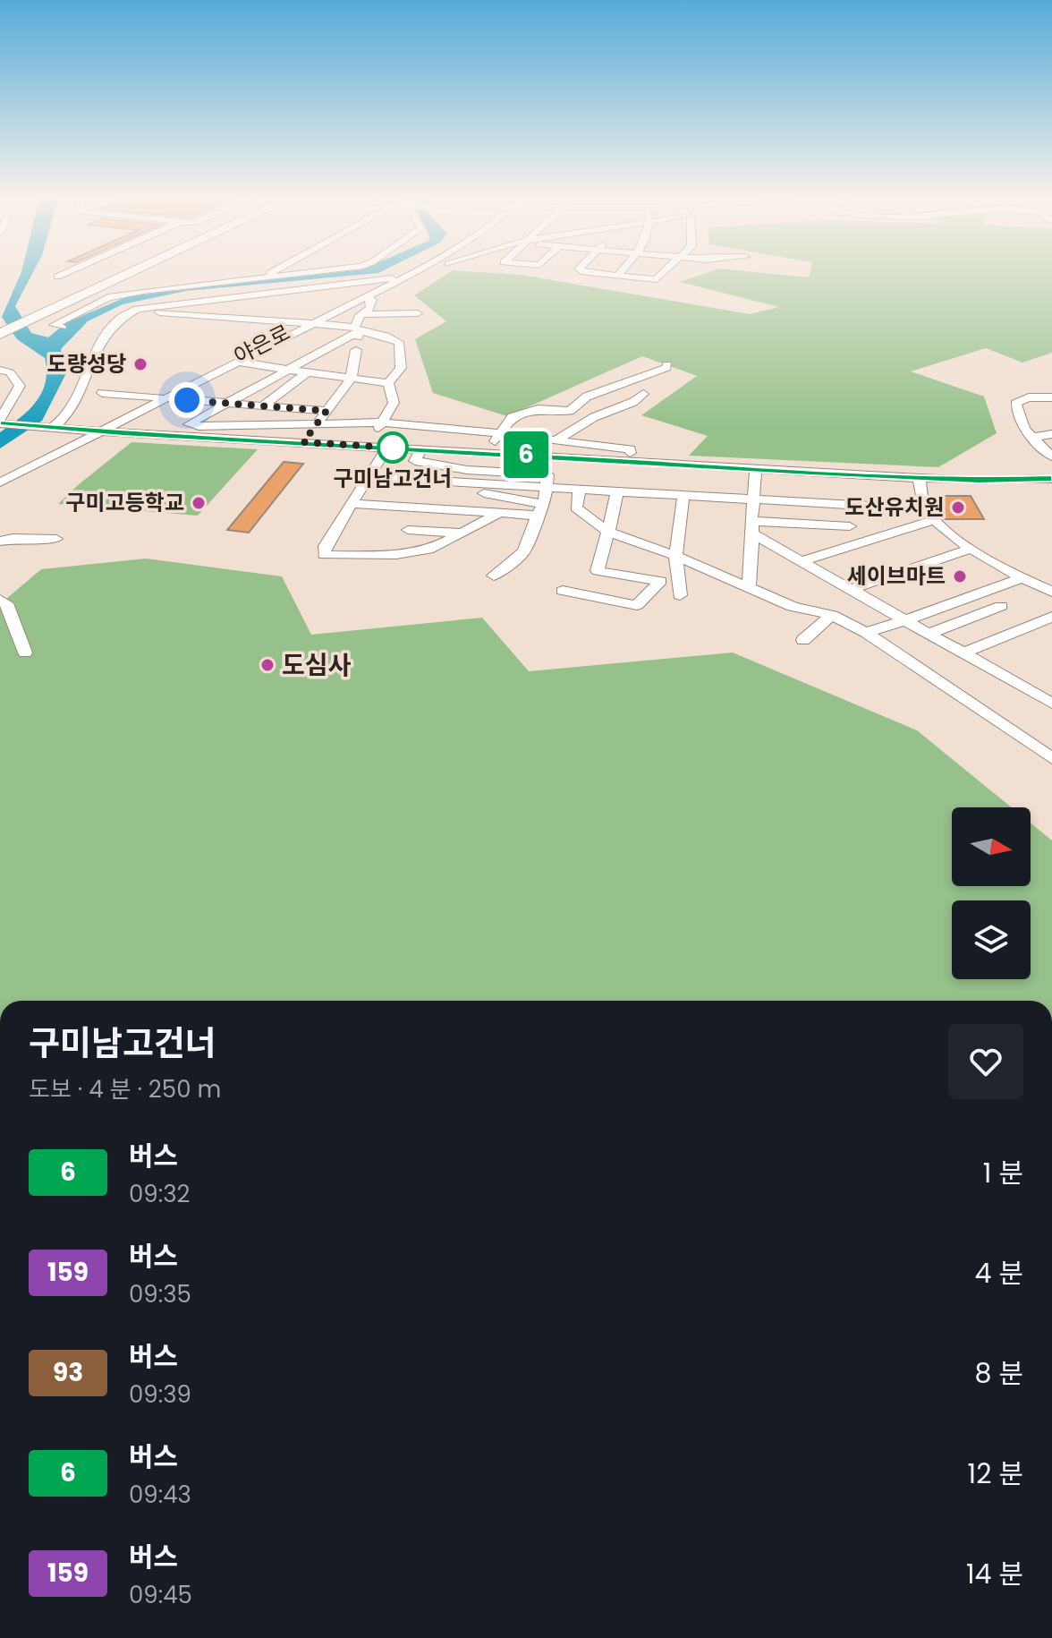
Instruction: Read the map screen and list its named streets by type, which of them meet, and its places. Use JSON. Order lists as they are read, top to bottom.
{
  "streets": {
    "street": ["야은로"]
  },
  "places": [
    "도량성당",
    "구미남고건너",
    "구미고등학교",
    "도산유치원",
    "세이브마트",
    "도심사"
  ],
  "lines": ["bus line 6"],
  "north": "right",
  "page": {
    "on_map": "6",
    "heading": ["구미남고건너", "도보 · 4 분 · 250 m"],
    "list": [
      {
        "mark": "6",
        "name": "버스",
        "note": "09:32",
        "value": "1 분"
      },
      {
        "mark": "159",
        "name": "버스",
        "note": "09:35",
        "value": "4 분"
      },
      {
        "mark": "93",
        "name": "버스",
        "note": "09:39",
        "value": "8 분"
      },
      {
        "mark": "6",
        "name": "버스",
        "note": "09:43",
        "value": "12 분"
      },
      {
        "mark": "159",
        "name": "버스",
        "note": "09:45",
        "value": "14 분"
      }
    ]
  }
}
